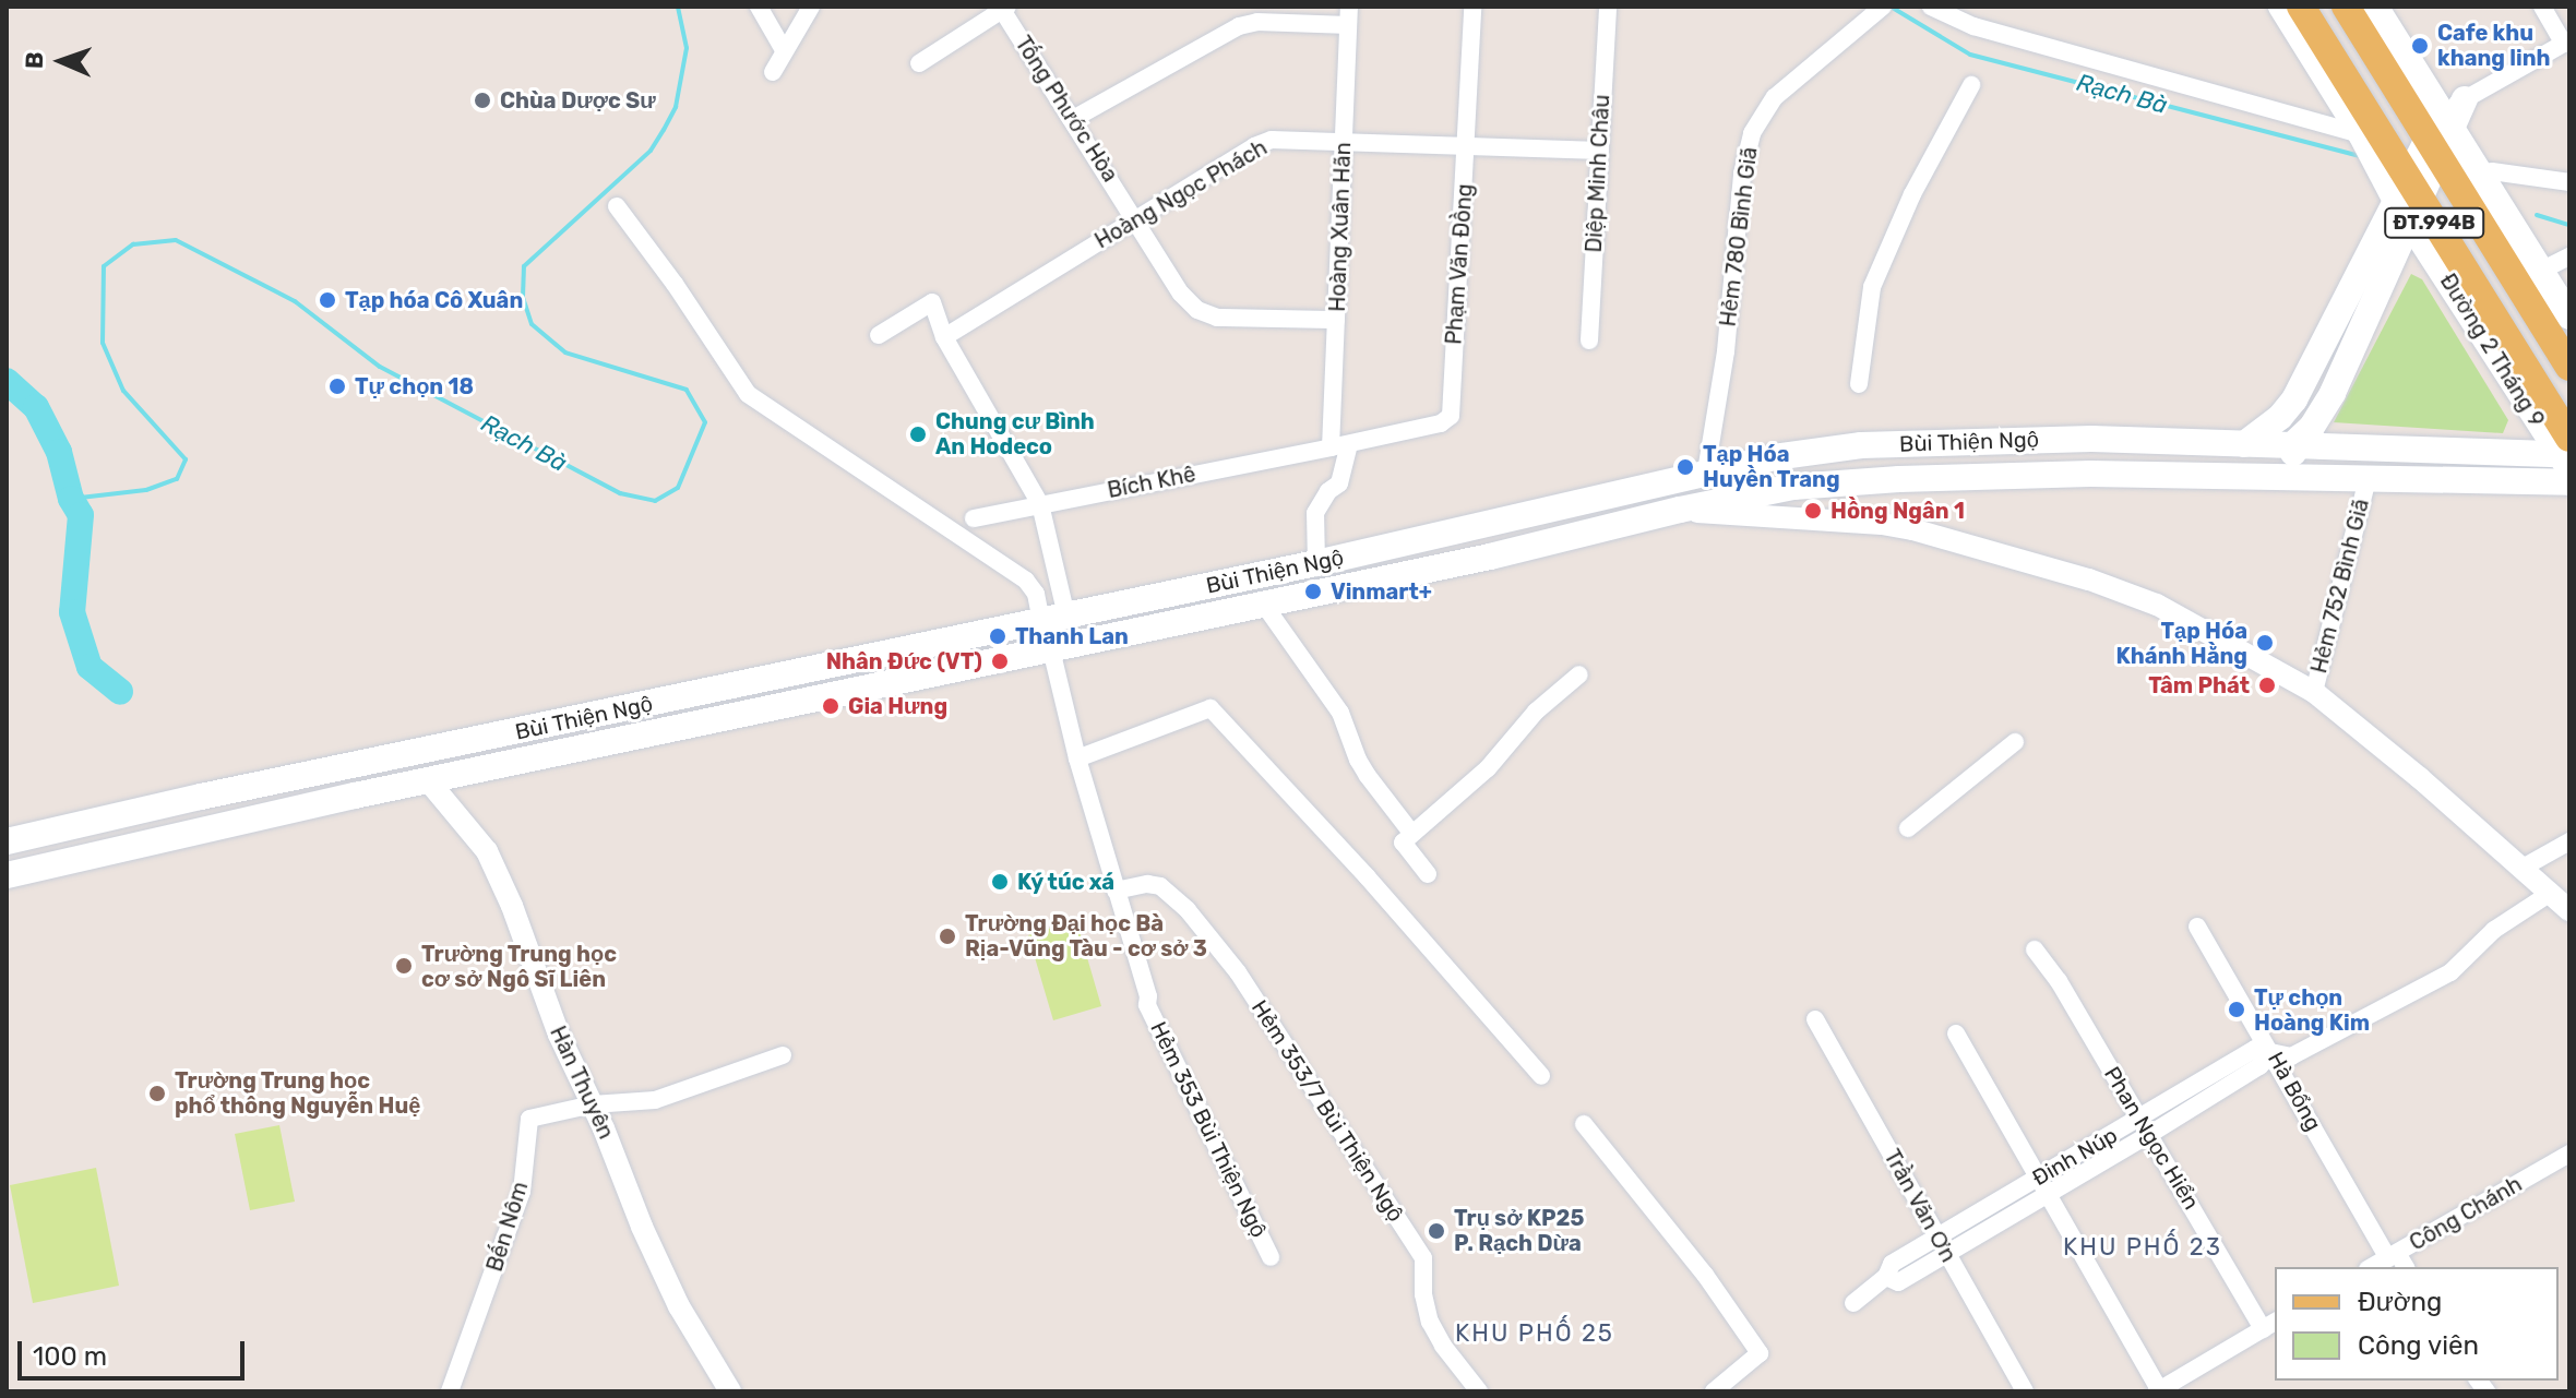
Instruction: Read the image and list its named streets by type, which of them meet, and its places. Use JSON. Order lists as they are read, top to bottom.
{
  "streets": {
    "main road": ["ĐT.994B", "Đường 2 Tháng 9", "Bùi Thiện Ngộ"],
    "street": [
      "Tống Phước Hòa",
      "Diệp Minh Châu",
      "Hoàng Ngọc Phách",
      "Hoàng Xuân Hãn",
      "Hẻm 780 Bình Giã",
      "Phạm Văn Đồng",
      "Bích Khê",
      "Hẻm 752 Bình Giã",
      "Hàn Thuyên",
      "Hà Bổng",
      "Hẻm 353/7 Bùi Thiện Ngộ",
      "Hẻm 353 Bùi Thiện Ngộ",
      "Phan Ngọc Hiển",
      "Đinh Núp",
      "Trần Văn Ơn",
      "Công Chánh",
      "Bến Nôm"
    ]
  },
  "crossings": [
    ["Tống Phước Hòa", "Hoàng Ngọc Phách"],
    ["Tống Phước Hòa", "Hoàng Xuân Hãn"],
    ["Diệp Minh Châu", "Hoàng Ngọc Phách"],
    ["Hoàng Ngọc Phách", "Hoàng Xuân Hãn"],
    ["Hoàng Ngọc Phách", "Phạm Văn Đồng"],
    ["Hoàng Xuân Hãn", "Phạm Văn Đồng"],
    ["Hoàng Xuân Hãn", "Bích Khê"],
    ["Hẻm 780 Bình Giã", "Bùi Thiện Ngộ"],
    ["Phạm Văn Đồng", "Bích Khê"],
    ["Đường 2 Tháng 9", "Bùi Thiện Ngộ"],
    ["Bùi Thiện Ngộ", "Hẻm 752 Bình Giã"],
    ["Bùi Thiện Ngộ", "Hàn Thuyên"],
    ["Bùi Thiện Ngộ", "Hẻm 353 Bùi Thiện Ngộ"],
    ["Bùi Thiện Ngộ", "Đinh Núp"],
    ["Hàn Thuyên", "Bến Nôm"],
    ["Hà Bổng", "Đinh Núp"],
    ["Hà Bổng", "Công Chánh"],
    ["Hẻm 353/7 Bùi Thiện Ngộ", "Hẻm 353 Bùi Thiện Ngộ"],
    ["Phan Ngọc Hiển", "Đinh Núp"],
    ["Đinh Núp", "Trần Văn Ơn"]
  ],
  "districts": ["KHU PHỐ 23", "KHU PHỐ 25"],
  "water": ["Rạch Bà"],
  "places": [
    "Cafe khu khang linh",
    "Chùa Dược Sư",
    "Tạp hóa Cô Xuân",
    "Tự chọn 18",
    "Chung cư Bình An Hodeco",
    "Tạp Hóa Huyền Trang",
    "Hồng Ngân 1",
    "Vinmart+",
    "Thanh Lan",
    "Tạp Hóa Khánh Hằng",
    "Nhân Đức (VT)",
    "Tâm Phát",
    "Gia Hưng",
    "Ký túc xá",
    "Trường Đại học Bà Rịa-Vũng Tàu - cơ sở 3",
    "Trường Trung học cơ sở Ngô Sĩ Liên",
    "Tự chọn Hoàng Kim",
    "Trường Trung học phổ thông Nguyễn Huệ",
    "Trụ sở KP25 P. Rạch Dừa"
  ],
  "legend": ["Đường", "Công viên"],
  "scale_bar": "100 m",
  "north": "left"
}
